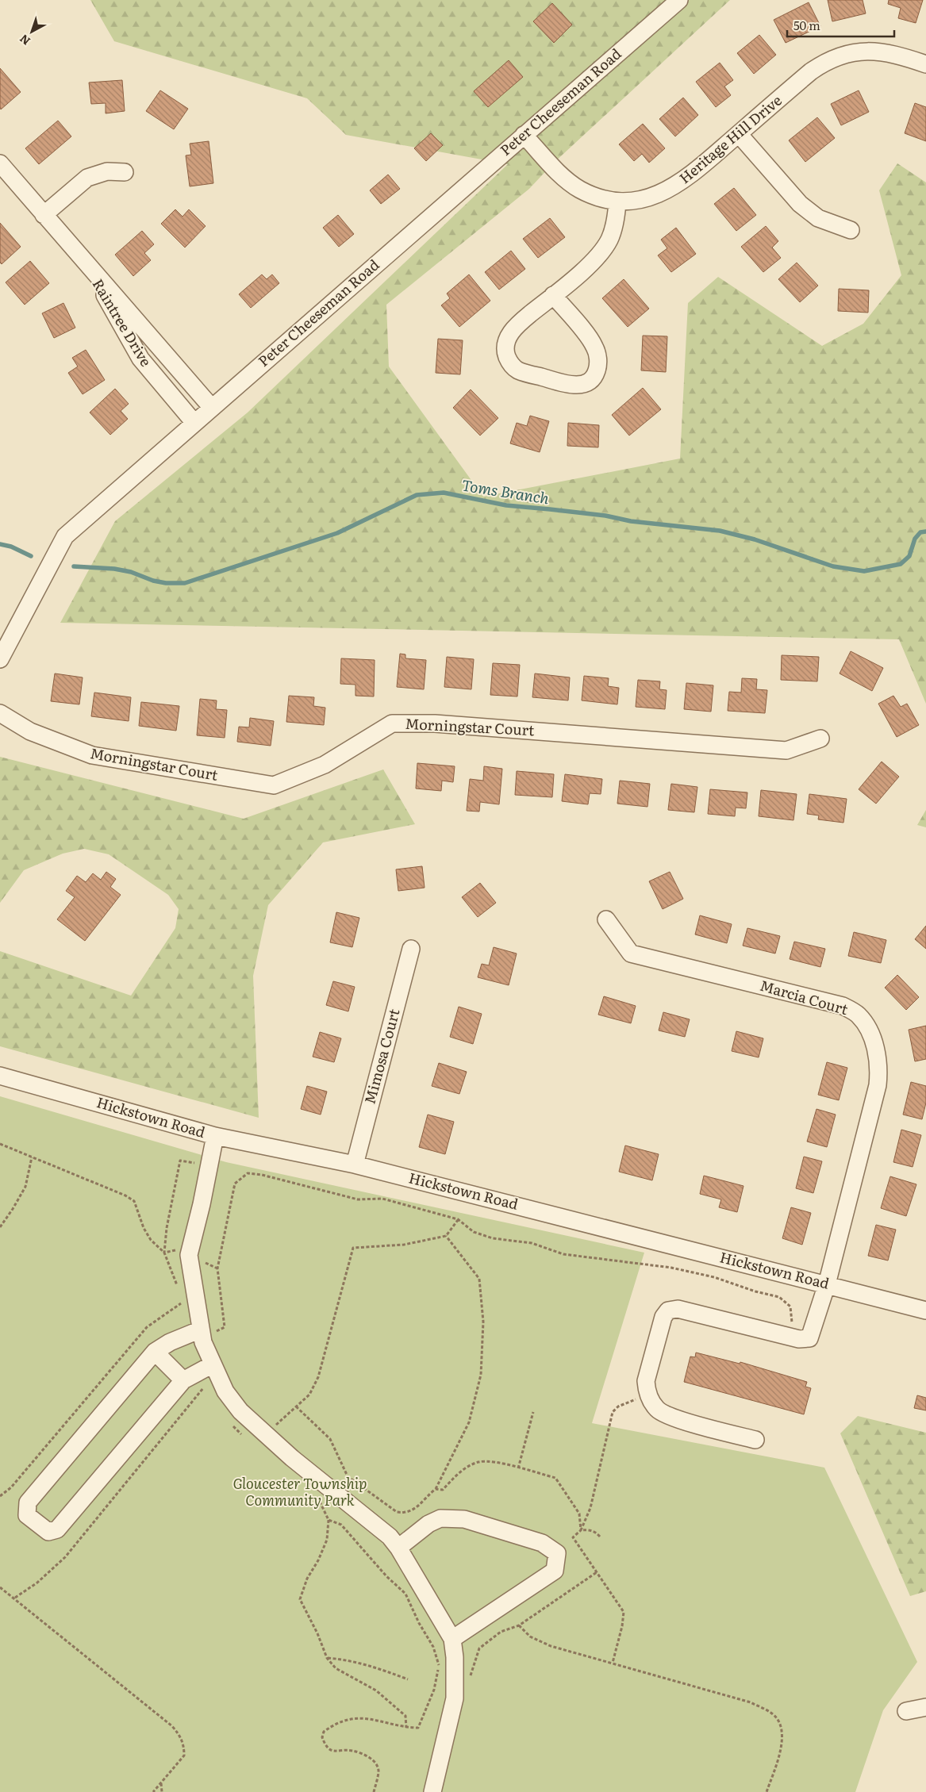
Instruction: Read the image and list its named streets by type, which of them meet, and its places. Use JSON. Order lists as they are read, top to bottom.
{
  "streets": {
    "street": [
      "Peter Cheeseman Road",
      "Heritage Hill Drive",
      "Raintree Drive",
      "Morningstar Court",
      "Marcia Court",
      "Mimosa Court",
      "Hickstown Road"
    ]
  },
  "crossings": [
    ["Peter Cheeseman Road", "Heritage Hill Drive"],
    ["Peter Cheeseman Road", "Raintree Drive"],
    ["Marcia Court", "Hickstown Road"],
    ["Mimosa Court", "Hickstown Road"]
  ],
  "water": ["Toms Branch"],
  "parks": ["Gloucester Township Community Park"],
  "scale_bar": "50 m",
  "north": "bottom left"
}
